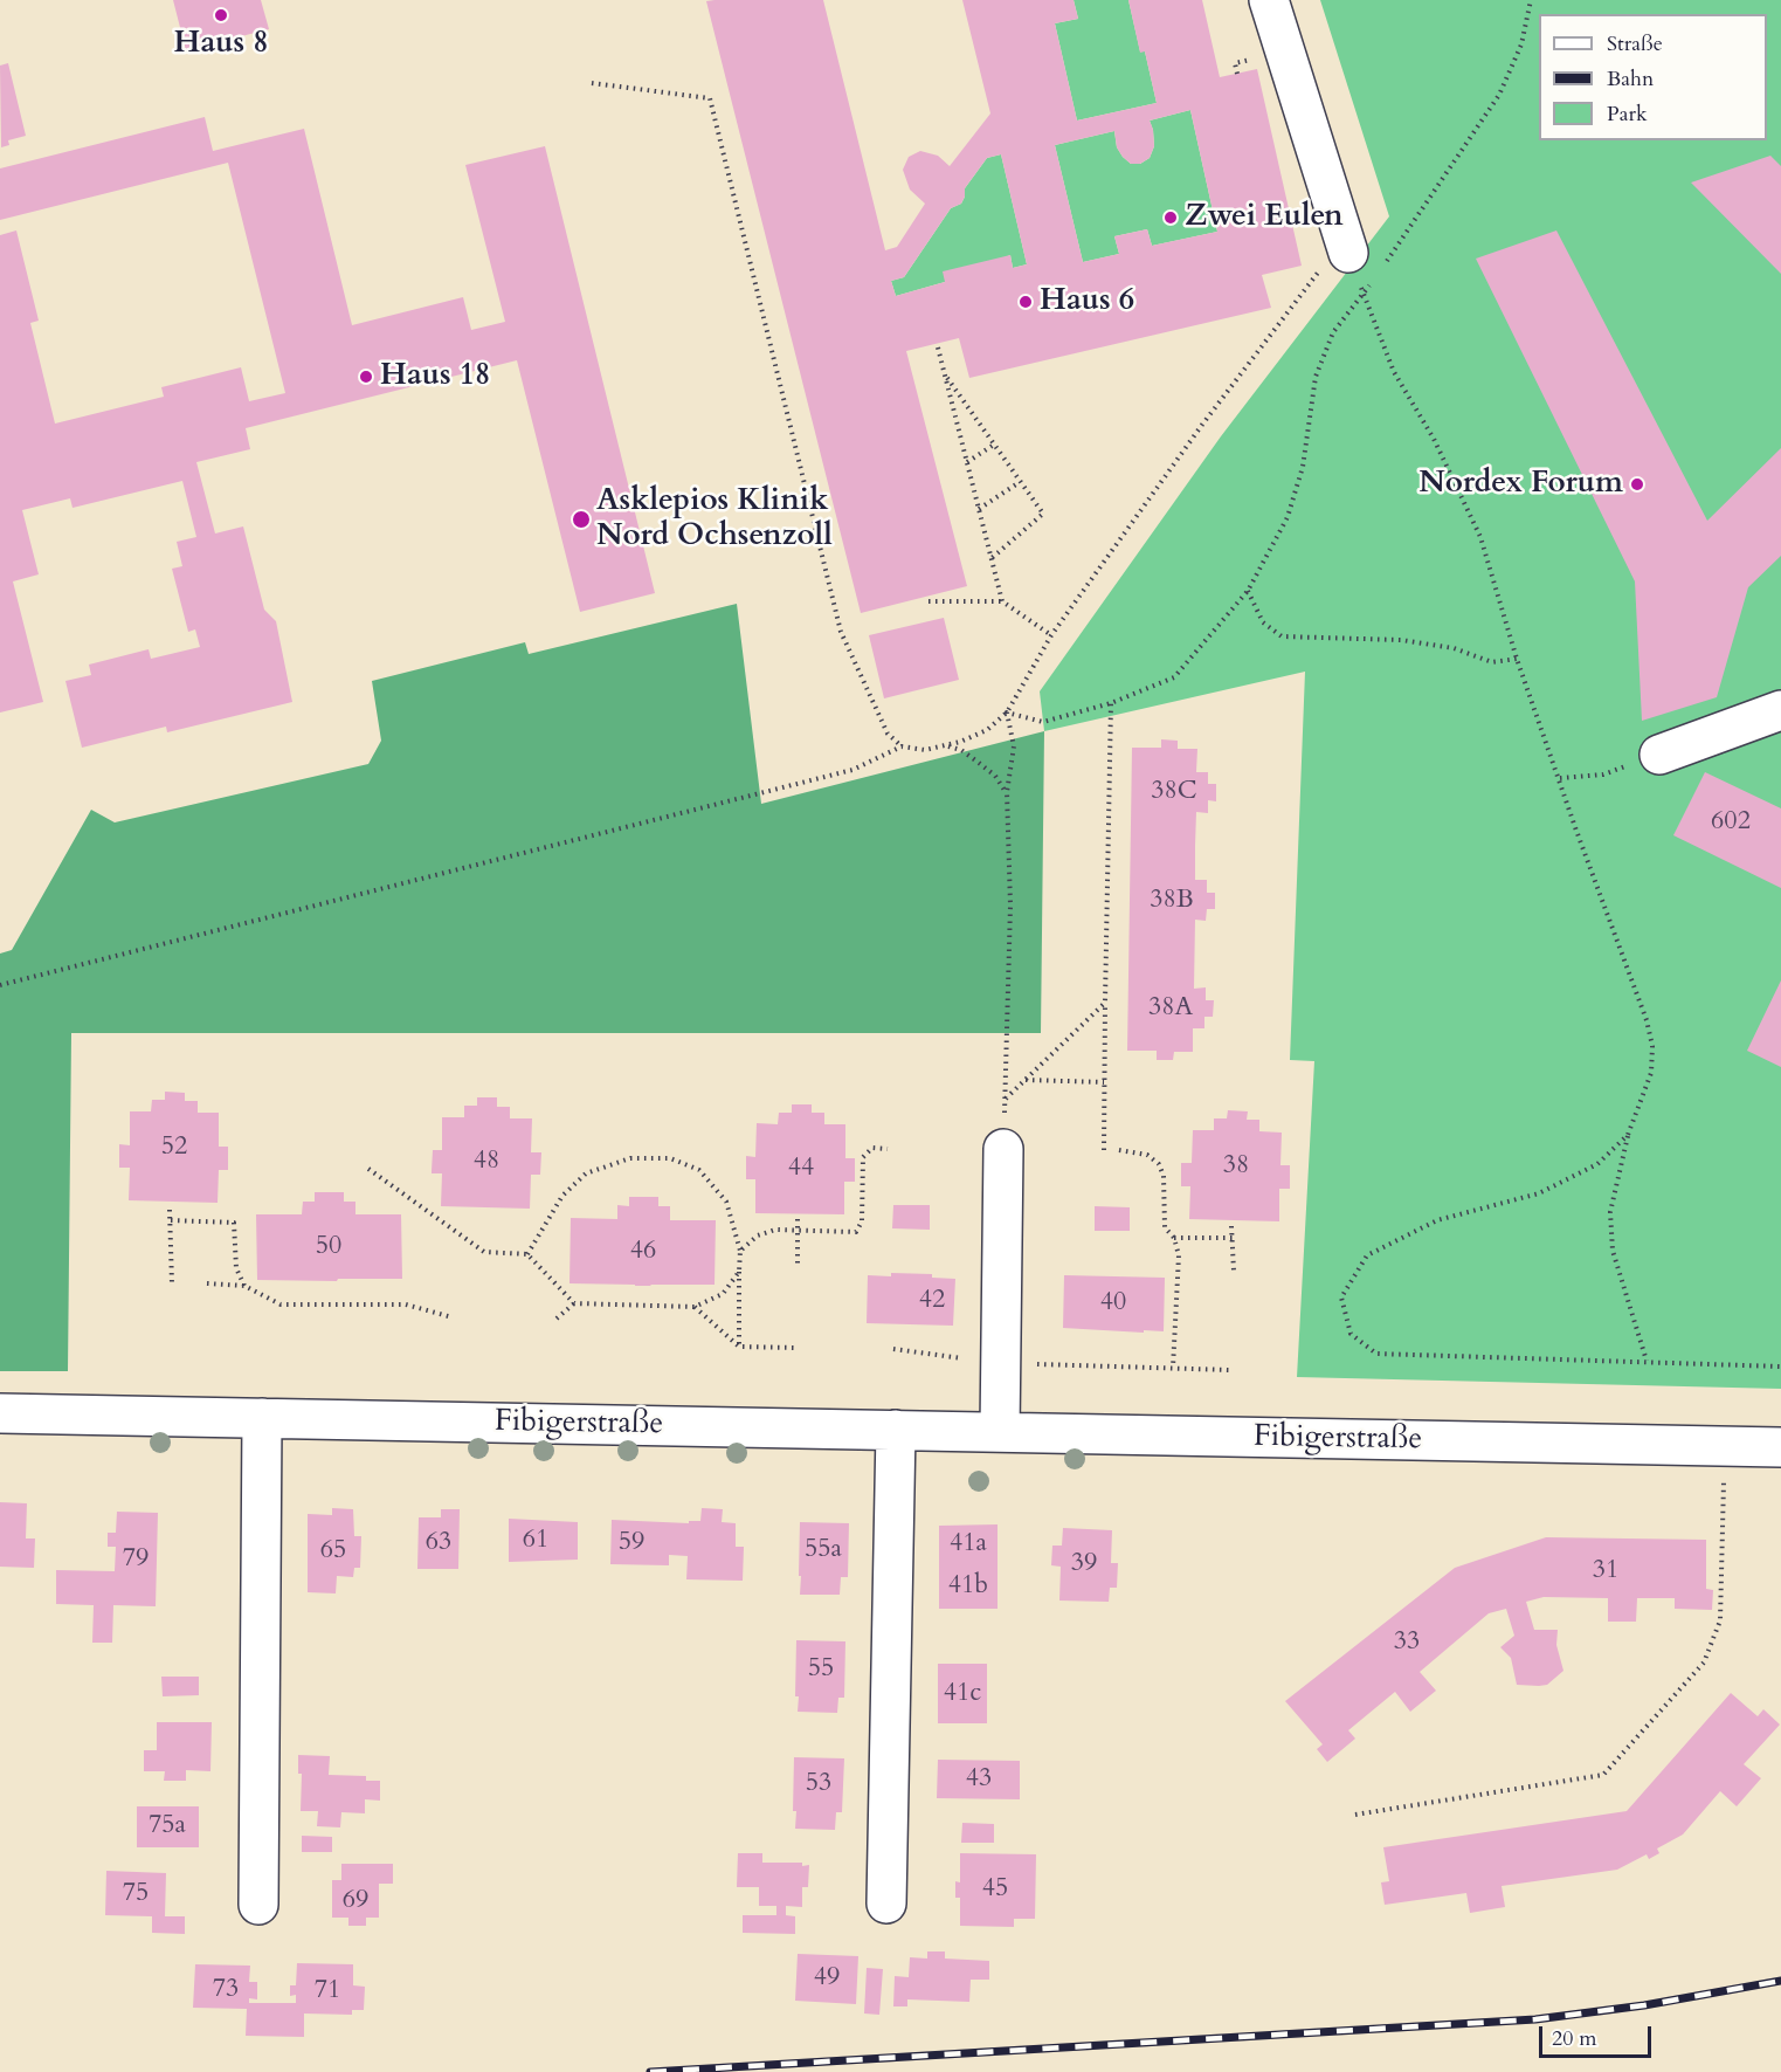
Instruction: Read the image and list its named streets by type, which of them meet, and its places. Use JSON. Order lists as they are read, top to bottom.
{
  "streets": {
    "street": ["Fibigerstraße"]
  },
  "places": [
    "Haus 8",
    "Zwei Eulen",
    "Haus 6",
    "Haus 18",
    "Nordex Forum",
    "Asklepios Klinik Nord Ochsenzoll"
  ],
  "house_numbers": [
    "38C",
    "602",
    "38B",
    "38A",
    "52",
    "48",
    "38",
    "44",
    "50",
    "46",
    "42",
    "40",
    "61",
    "63",
    "59",
    "41a",
    "55a",
    "65",
    "79",
    "39",
    "31",
    "41b",
    "33",
    "55",
    "41c",
    "43",
    "53",
    "75a",
    "45",
    "75",
    "69",
    "49",
    "73",
    "71"
  ],
  "legend": ["Straße", "Bahn", "Park"],
  "scale_bar": "20 m"
}
